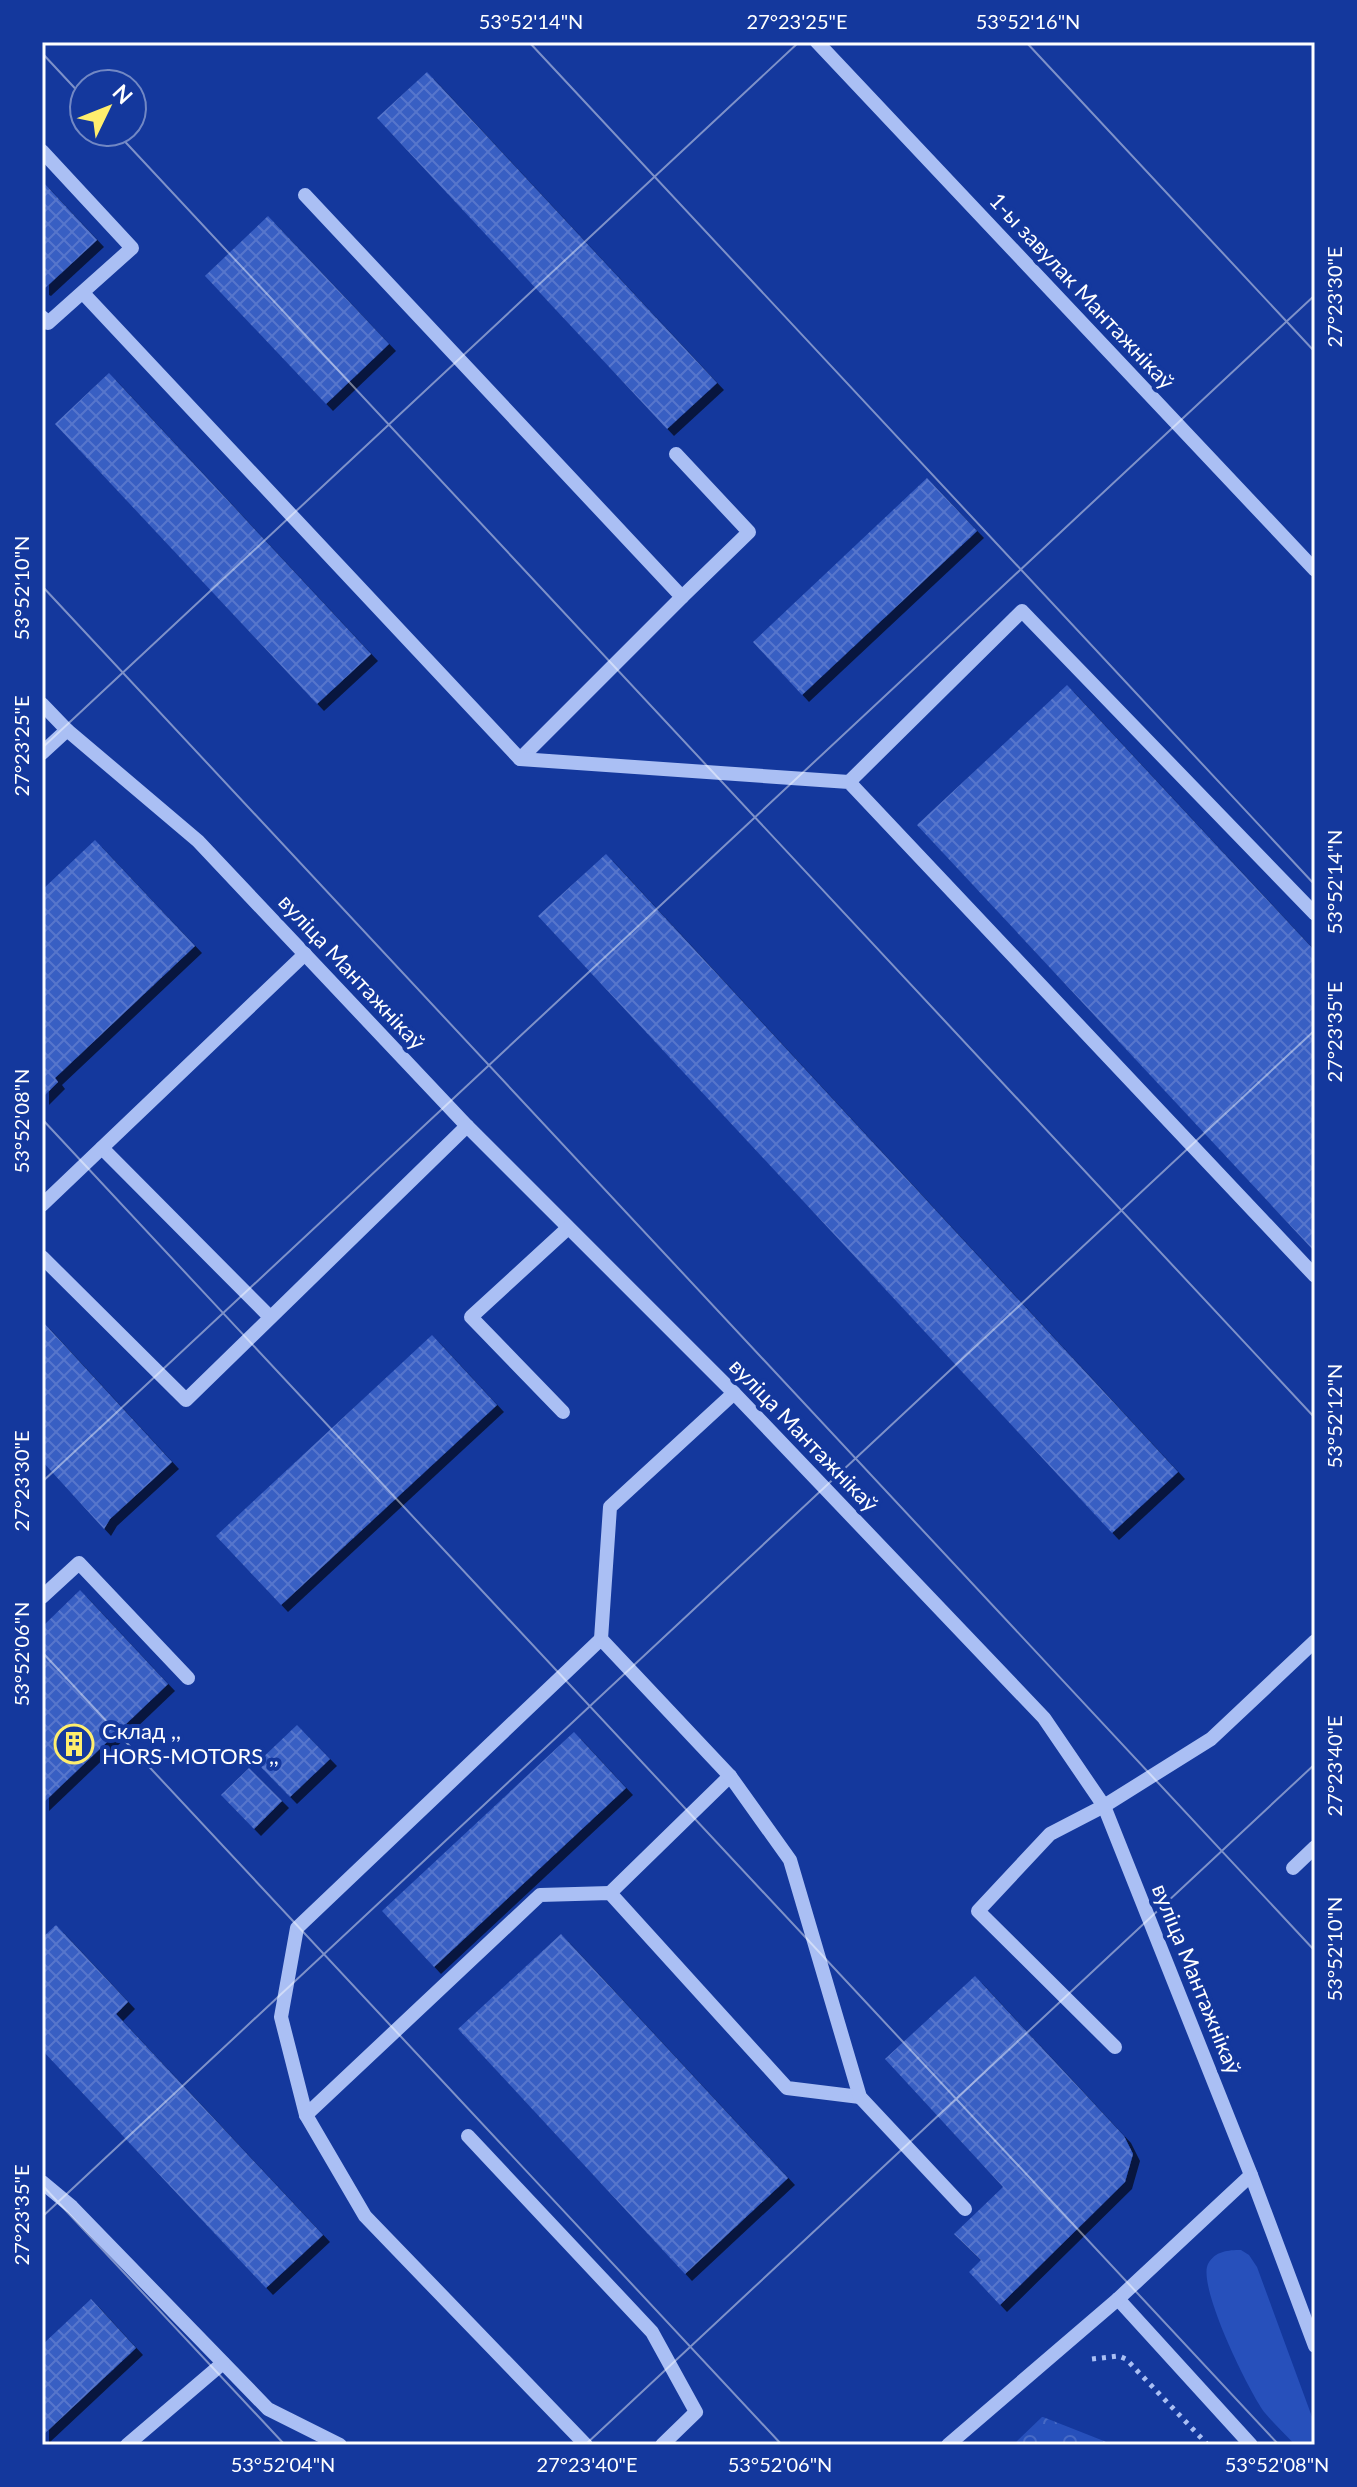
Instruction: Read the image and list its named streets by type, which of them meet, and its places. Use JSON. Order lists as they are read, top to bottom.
{
  "streets": {
    "street": ["1-ы завулак Мантажнікаў", "вуліца Мантажнікаў"]
  },
  "places": {
    "building": ["Склад ,, HORS-MOTORS ,,"]
  },
  "north": "top right",
  "coordinates": [
    "53°52'14\"N",
    "27°23'25\"E",
    "53°52'16\"N",
    "27°23'30\"E",
    "53°52'10\"N",
    "27°23'35\"E",
    "53°52'08\"N",
    "53°52'12\"N",
    "53°52'06\"N",
    "27°23'40\"E",
    "53°52'04\"N"
  ]
}
